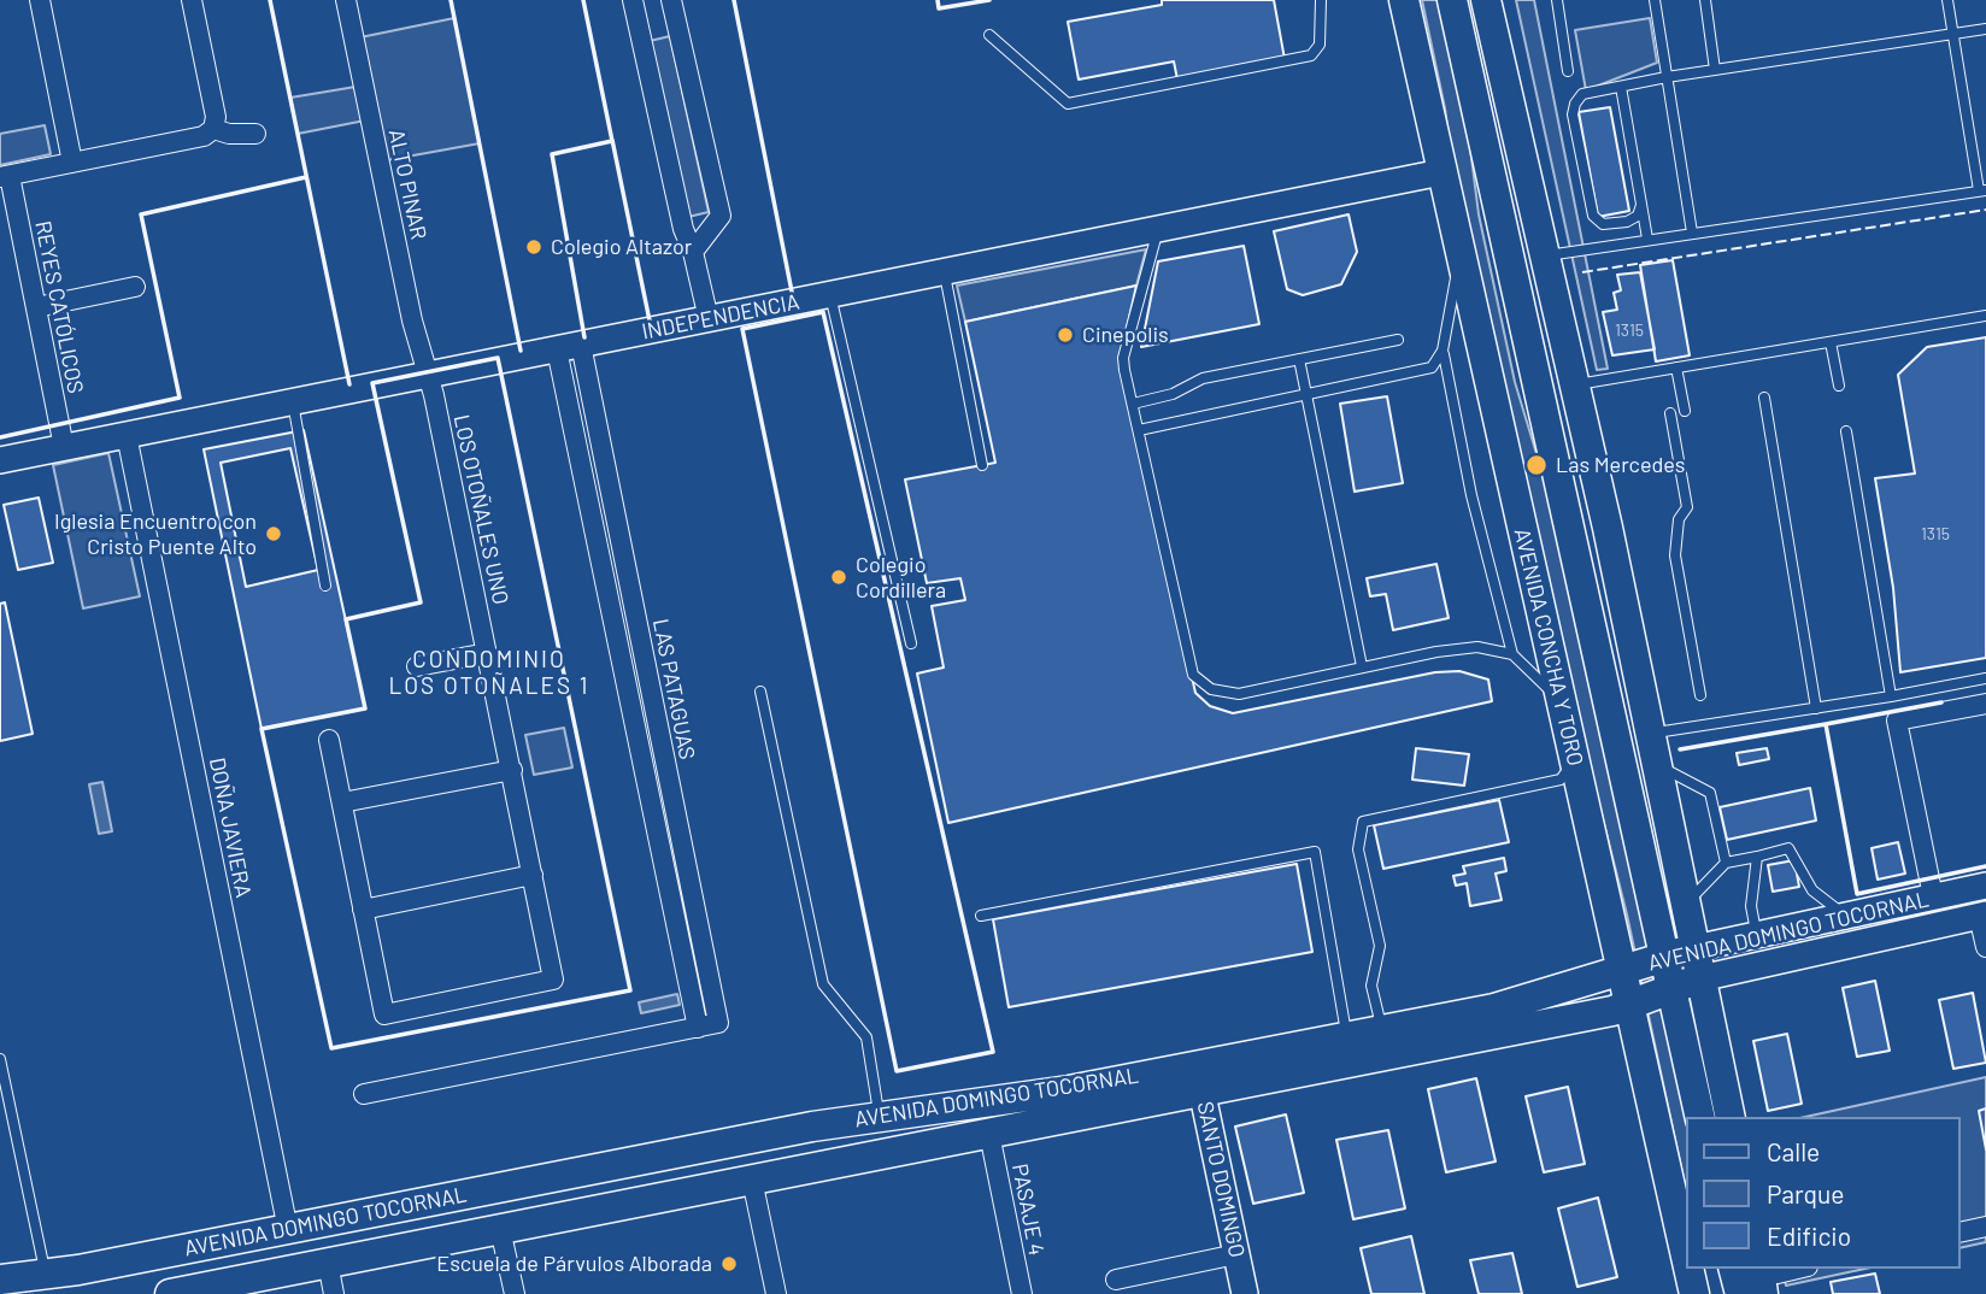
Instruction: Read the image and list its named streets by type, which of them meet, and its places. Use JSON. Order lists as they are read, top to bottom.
{
  "streets": {
    "main road": ["AVENIDA CONCHA Y TORO", "AVENIDA DOMINGO TOCORNAL"],
    "street": [
      "ALTO PINAR",
      "REYES CATÓLICOS",
      "INDEPENDENCIA",
      "LOS OTOÑALES UNO",
      "LAS PATAGUAS",
      "DOÑA JAVIERA",
      "SANTO DOMINGO",
      "PASAJE 4"
    ]
  },
  "crossings": [
    ["ALTO PINAR", "INDEPENDENCIA"],
    ["ALTO PINAR", "LOS OTOÑALES UNO"],
    ["REYES CATÓLICOS", "INDEPENDENCIA"],
    ["INDEPENDENCIA", "LOS OTOÑALES UNO"],
    ["INDEPENDENCIA", "AVENIDA CONCHA Y TORO"],
    ["INDEPENDENCIA", "LAS PATAGUAS"],
    ["INDEPENDENCIA", "DOÑA JAVIERA"],
    ["AVENIDA CONCHA Y TORO", "AVENIDA DOMINGO TOCORNAL"],
    ["DOÑA JAVIERA", "AVENIDA DOMINGO TOCORNAL"],
    ["AVENIDA DOMINGO TOCORNAL", "SANTO DOMINGO"],
    ["AVENIDA DOMINGO TOCORNAL", "PASAJE 4"]
  ],
  "districts": ["CONDOMINIO LOS OTOÑALES 1"],
  "places": [
    "Colegio Altazor",
    "Cinepolis",
    "Las Mercedes",
    "Iglesia Encuentro con Cristo Puente Alto",
    "Colegio Cordillera",
    "Escuela de Párvulos Alborada"
  ],
  "house_numbers": ["1315", "1315"],
  "legend": ["Calle", "Parque", "Edificio"]
}
